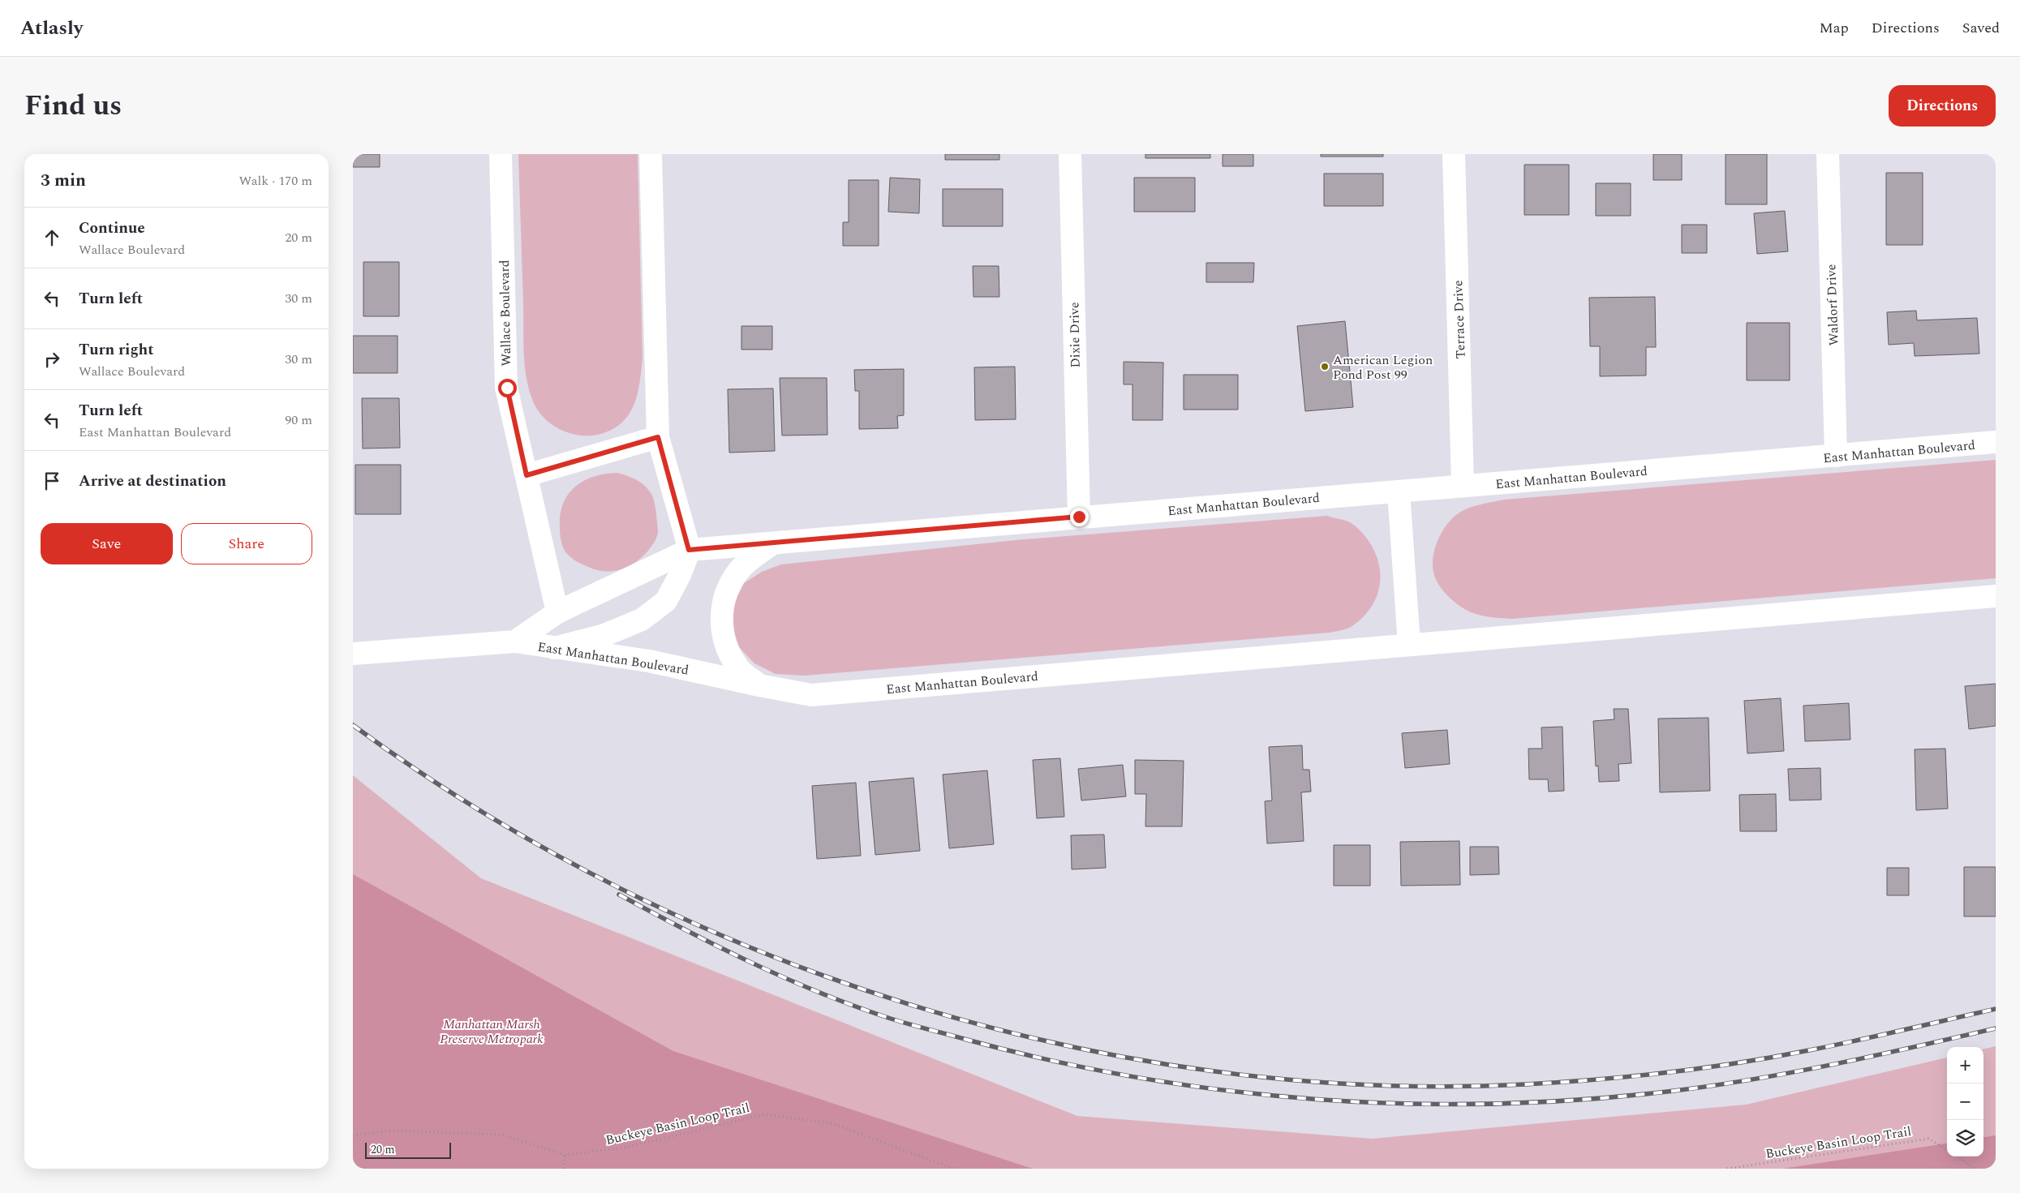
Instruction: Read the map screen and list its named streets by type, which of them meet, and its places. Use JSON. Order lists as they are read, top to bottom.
{
  "streets": {
    "street": [
      "Waldorf Drive",
      "Wallace Boulevard",
      "Terrace Drive",
      "Dixie Drive",
      "East Manhattan Boulevard"
    ],
    "path": ["Buckeye Basin Loop Trail"]
  },
  "crossings": [
    ["Waldorf Drive", "East Manhattan Boulevard"],
    ["Wallace Boulevard", "East Manhattan Boulevard"],
    ["Terrace Drive", "East Manhattan Boulevard"],
    ["Dixie Drive", "East Manhattan Boulevard"]
  ],
  "parks": ["Manhattan Marsh Preserve Metropark"],
  "places": ["American Legion Pond Post 99"],
  "scale_bar": "20 m",
  "page": {
    "header": "Atlasly",
    "nav": ["Map", "Directions", "Saved"],
    "title": "Find us",
    "buttons": [
      "Directions",
      ["Save", "Share"]
    ],
    "heading": ["3 min", "Walk · 170 m"],
    "list": [
      ["Continue", "Wallace Boulevard", "20 m"],
      ["Turn left", "30 m"],
      ["Turn right", "Wallace Boulevard", "30 m"],
      ["Turn left", "East Manhattan Boulevard", "90 m"],
      "Arrive at destination"
    ],
    "map_buttons": ["+", "−"],
    "scale": "20 m"
  }
}
